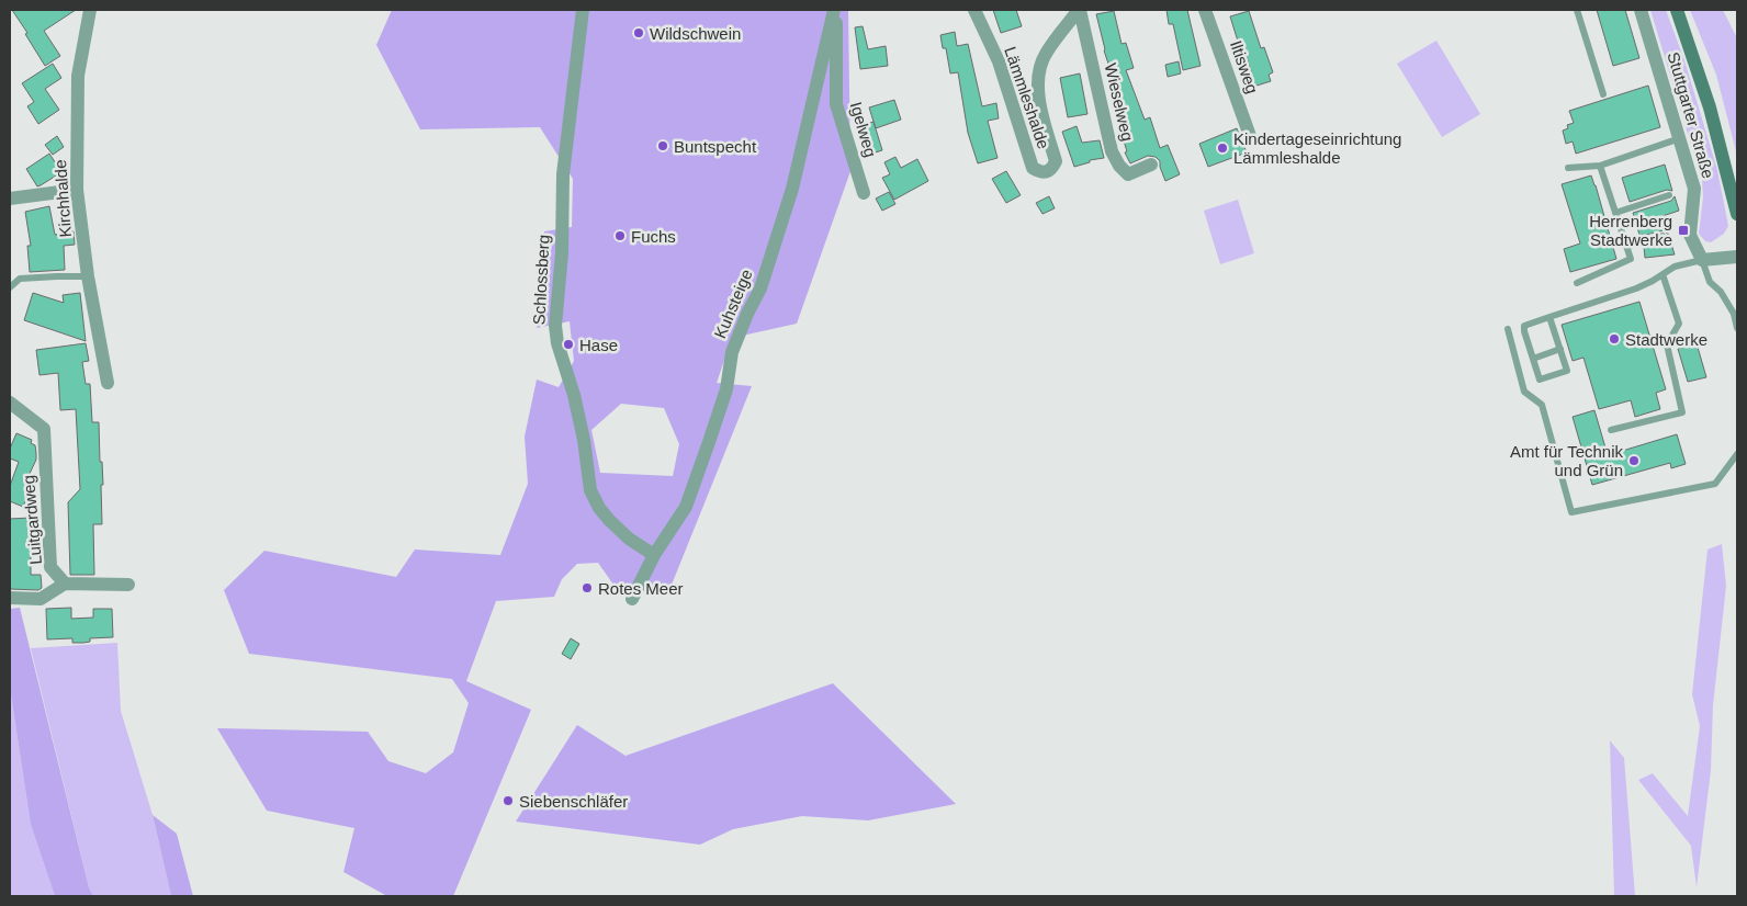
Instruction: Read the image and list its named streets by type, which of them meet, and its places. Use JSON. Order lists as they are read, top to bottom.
{
  "streets": {
    "street": [
      "Iltisweg",
      "Lämmleshalde",
      "Wieselweg",
      "Stuttgarter Straße",
      "Igelweg",
      "Kirchhalde",
      "Schlossberg",
      "Kuhsteige",
      "Luitgardweg"
    ]
  },
  "crossings": [
    ["Lämmleshalde", "Wieselweg"],
    ["Igelweg", "Kuhsteige"],
    ["Schlossberg", "Kuhsteige"]
  ],
  "places": {
    "other": [
      "Wildschwein",
      "Buntspecht",
      "Kindertageseinrichtung Lämmleshalde",
      "Fuchs",
      "Stadtwerke",
      "Hase",
      "Amt für Technik und Grün",
      "Rotes Meer",
      "Siebenschläfer"
    ],
    "transit": ["Herrenberg Stadtwerke"]
  }
}
